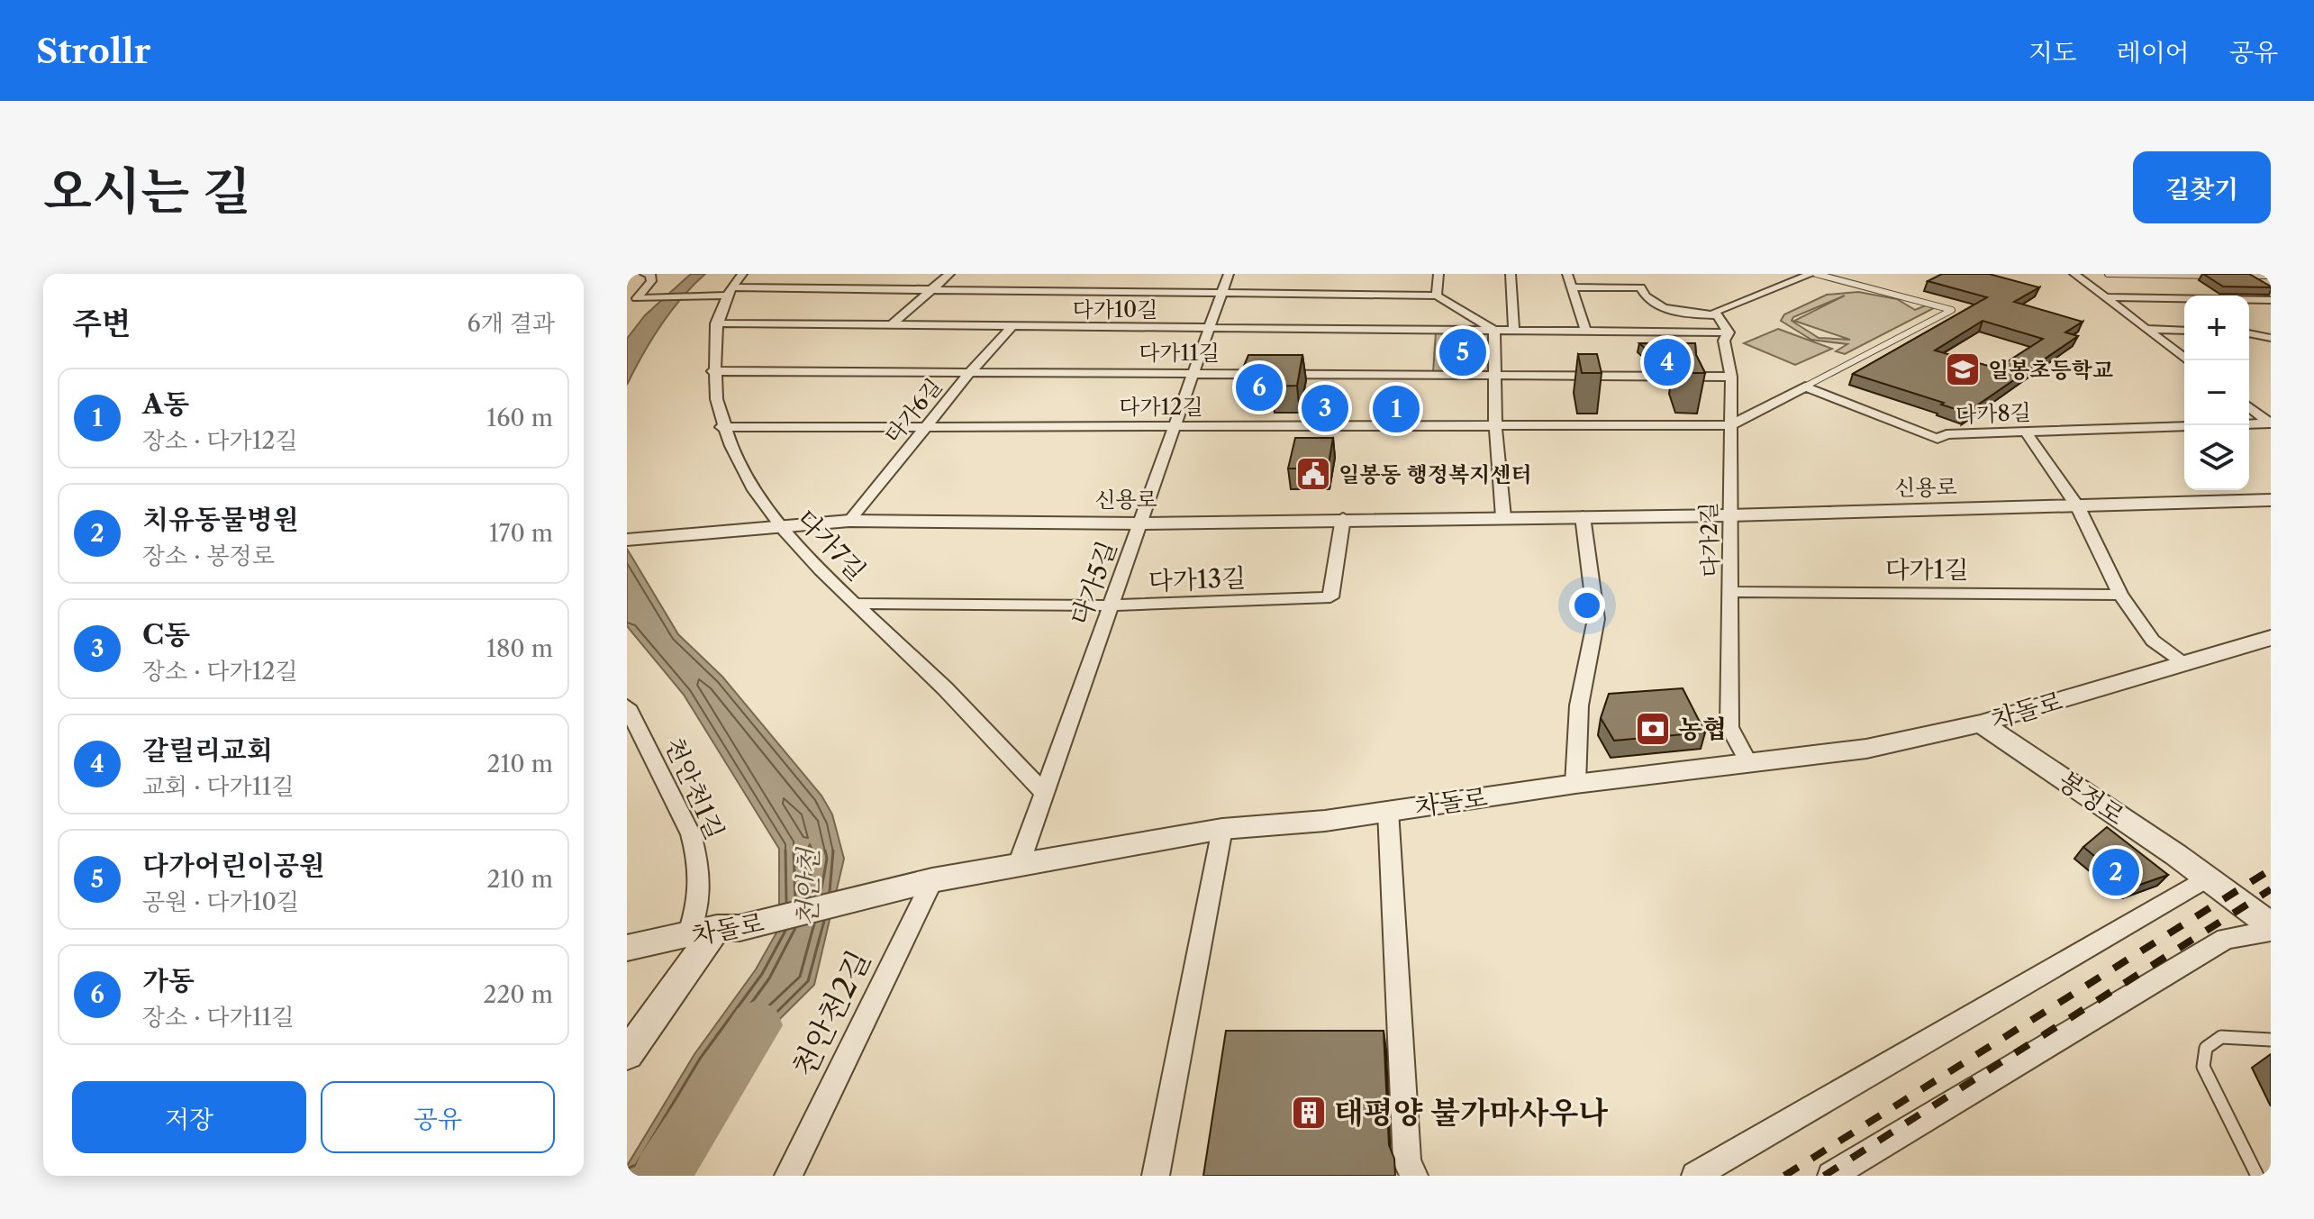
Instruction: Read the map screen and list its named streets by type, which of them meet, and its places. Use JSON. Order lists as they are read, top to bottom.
{
  "streets": {
    "street": [
      "다가10길",
      "다가11길",
      "다가12길",
      "다가6길",
      "다가8길",
      "신용로",
      "다가2길",
      "다가7길",
      "다가1길",
      "다가13길",
      "다가5길",
      "차돌로",
      "천안천1길",
      "봉정로",
      "천안천2길"
    ]
  },
  "crossings": [
    ["다가10길", "다가6길"],
    ["다가10길", "다가2길"],
    ["다가10길", "다가7길"],
    ["다가10길", "다가5길"],
    ["다가11길", "다가6길"],
    ["다가11길", "다가2길"],
    ["다가11길", "다가7길"],
    ["다가11길", "다가5길"],
    ["다가12길", "다가6길"],
    ["다가12길", "다가2길"],
    ["다가12길", "다가7길"],
    ["다가12길", "다가5길"],
    ["다가6길", "신용로"],
    ["신용로", "다가2길"],
    ["신용로", "다가7길"],
    ["신용로", "다가13길"],
    ["신용로", "다가5길"],
    ["다가2길", "다가1길"],
    ["다가2길", "차돌로"],
    ["다가7길", "다가13길"],
    ["다가7길", "다가5길"],
    ["다가13길", "다가5길"],
    ["다가5길", "차돌로"],
    ["차돌로", "천안천1길"],
    ["차돌로", "봉정로"],
    ["차돌로", "천안천2길"]
  ],
  "water": ["천안천"],
  "places": {
    "school or university": ["일봉초등학교"],
    "public building": ["일봉동 행정복지센터"],
    "bank": ["농협"],
    "building": ["태평양 불가마사우나"]
  },
  "page": {
    "header": "Strollr",
    "nav": ["지도", "레이어", "공유"],
    "title": "오시는 길",
    "buttons": [
      "길찾기",
      ["저장", "공유"]
    ],
    "heading": ["주변", "6개 결과"],
    "map_buttons": ["+", "−"],
    "pins": [
      "5",
      "4",
      "6",
      "3",
      "1",
      "2"
    ],
    "list": [
      {
        "mark": "1",
        "name": "A동",
        "note": "장소 · 다가12길",
        "value": "160 m"
      },
      {
        "mark": "2",
        "name": "치유동물병원",
        "note": "장소 · 봉정로",
        "value": "170 m"
      },
      {
        "mark": "3",
        "name": "C동",
        "note": "장소 · 다가12길",
        "value": "180 m"
      },
      {
        "mark": "4",
        "name": "갈릴리교회",
        "note": "교회 · 다가11길",
        "value": "210 m"
      },
      {
        "mark": "5",
        "name": "다가어린이공원",
        "note": "공원 · 다가10길",
        "value": "210 m"
      },
      {
        "mark": "6",
        "name": "가동",
        "note": "장소 · 다가11길",
        "value": "220 m"
      }
    ]
  }
}
